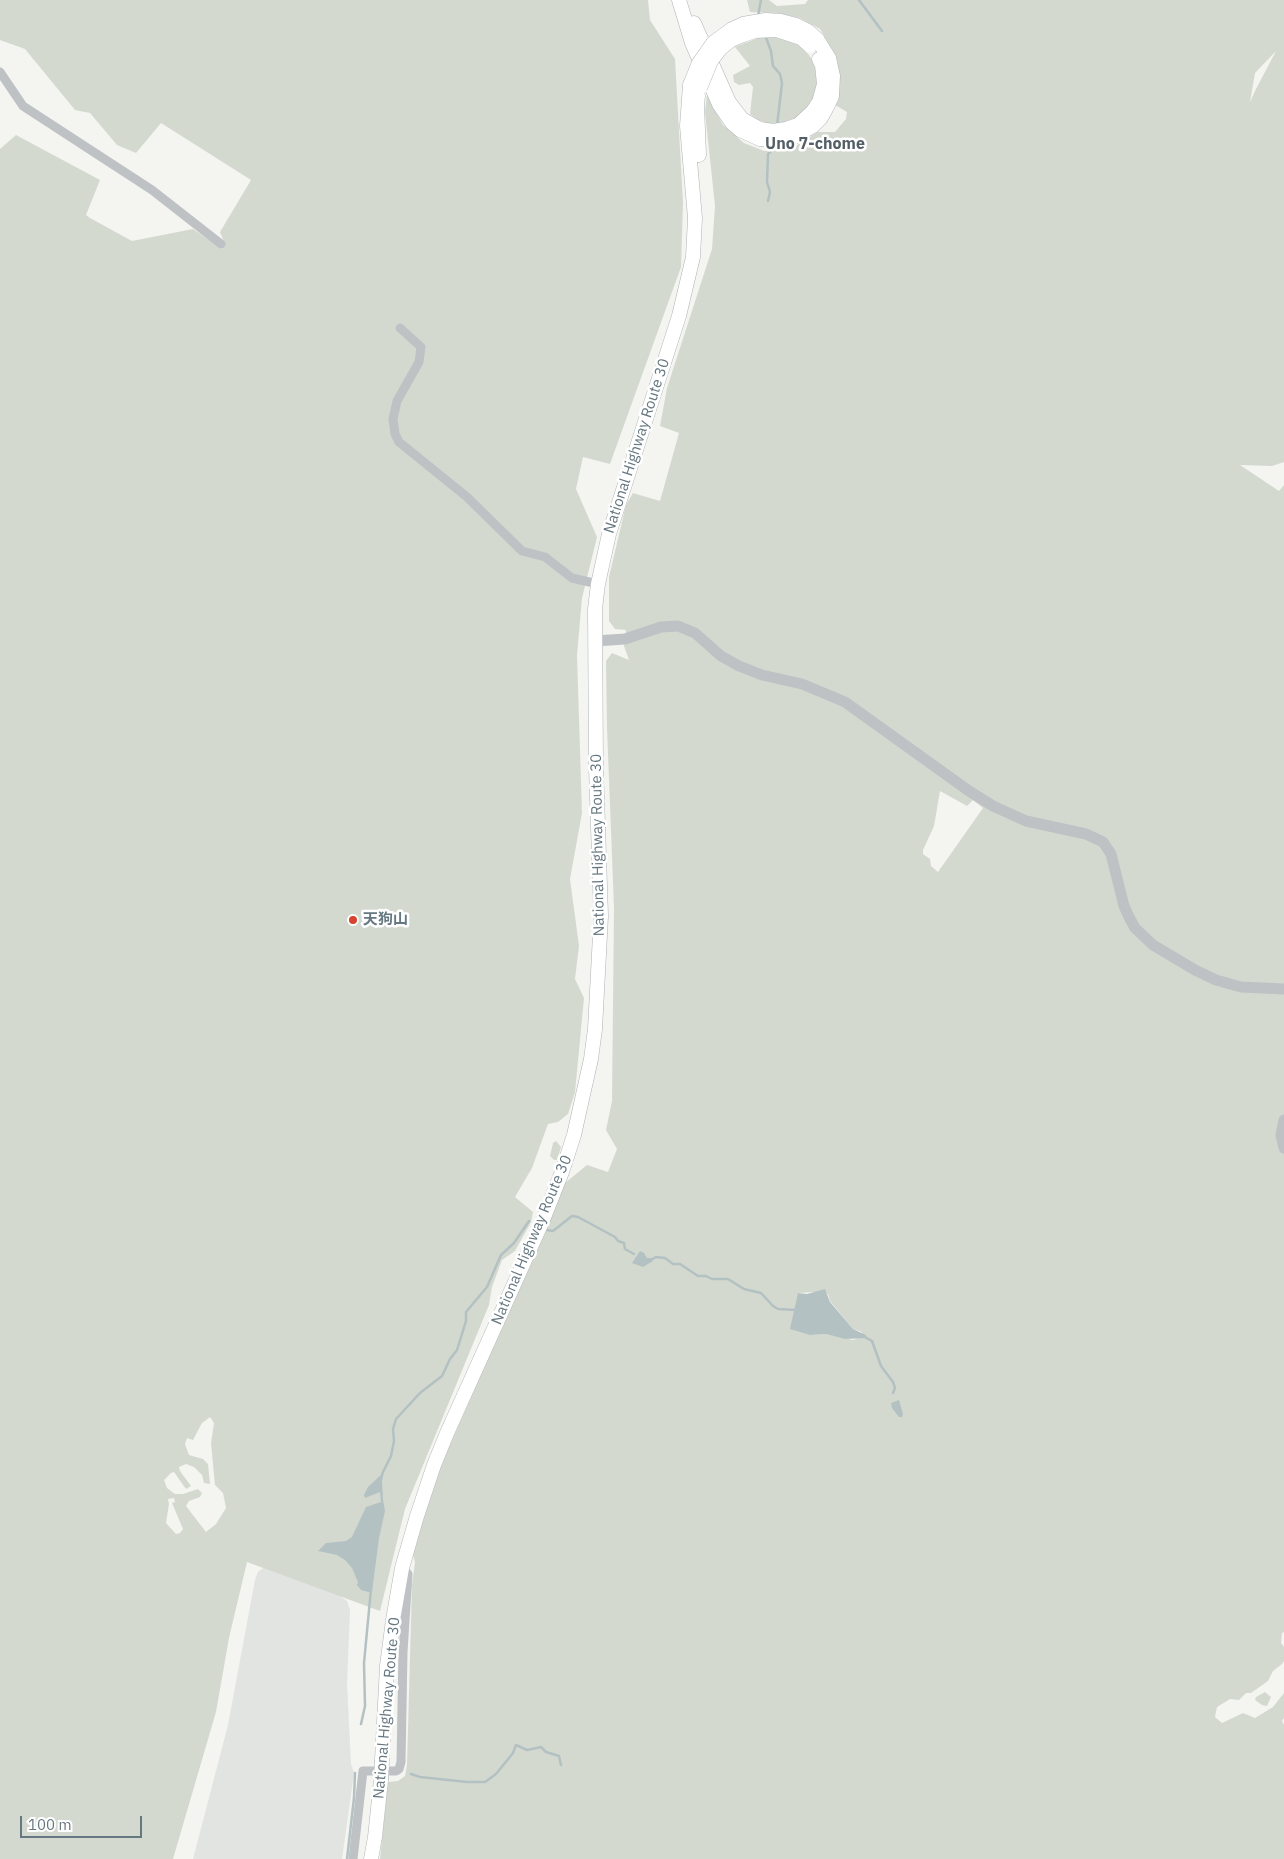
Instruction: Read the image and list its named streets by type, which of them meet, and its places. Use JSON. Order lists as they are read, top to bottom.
{
  "streets": {
    "highway": ["National Highway Route 30"]
  },
  "districts": ["Uno 7-chome"],
  "places": ["天狗山"],
  "scale_bar": "100 m"
}
